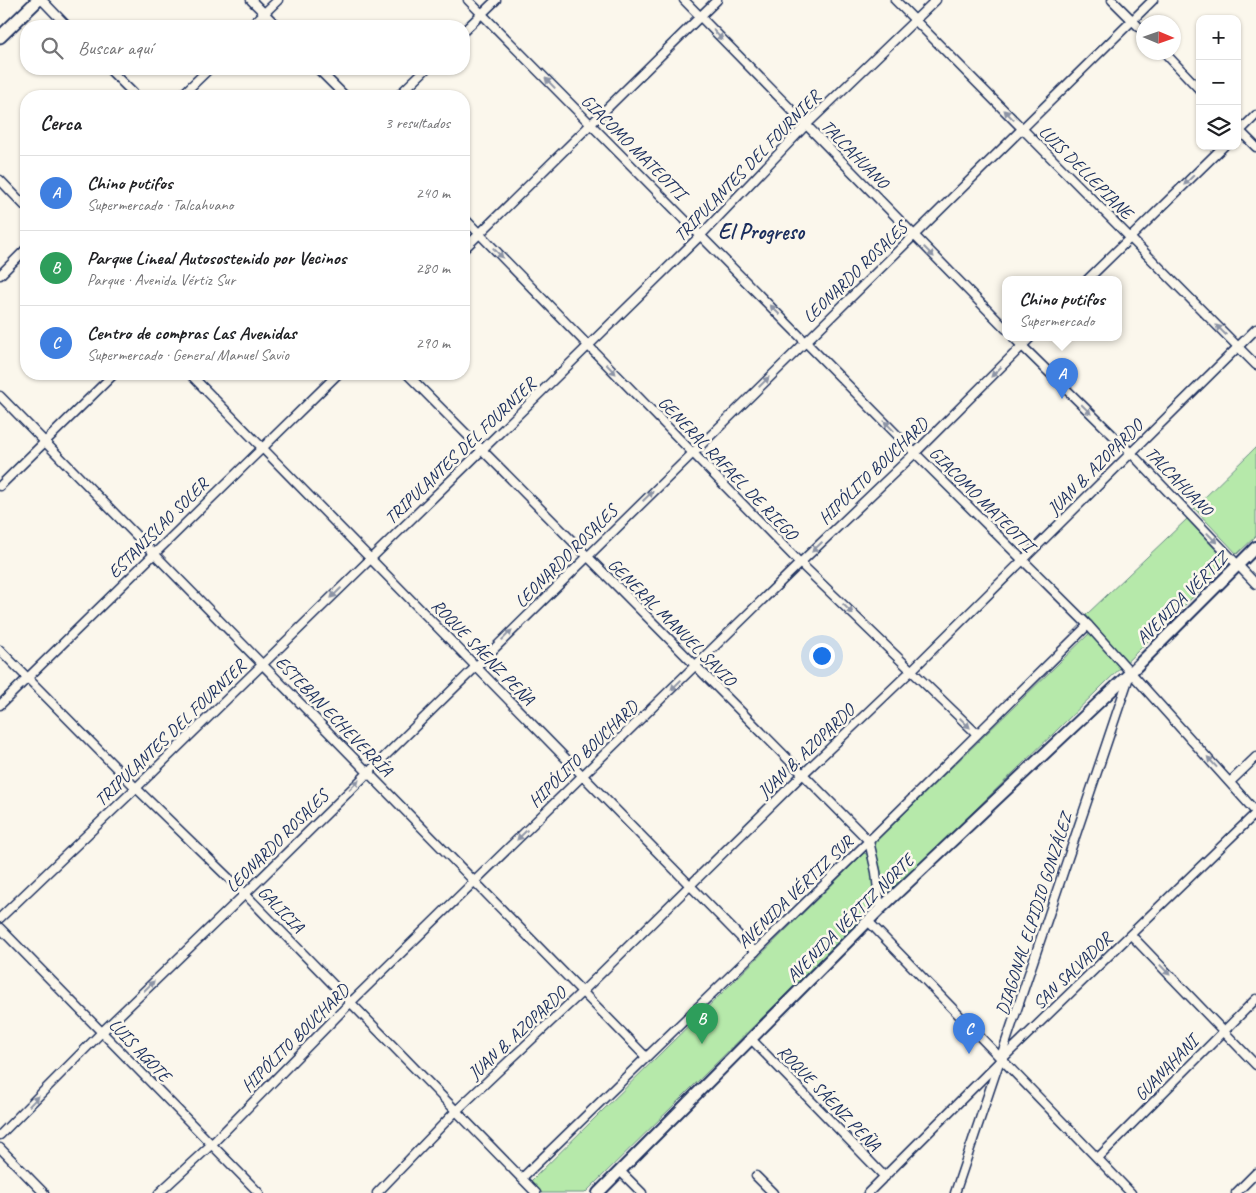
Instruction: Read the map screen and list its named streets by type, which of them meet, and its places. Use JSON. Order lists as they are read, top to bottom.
{
  "streets": {
    "street": [
      "GIACOMO MATEOTTI",
      "TALCAHUANO",
      "TRIPULANTES DEL FOURNIER",
      "LUIS DELLEPIANE",
      "LEONARDO ROSALES",
      "JUAN B. AZOPARDO",
      "GENERAL RAFAEL DE RIEGO",
      "HIPÓLITO BOUCHARD",
      "ESTANISLAO SOLER",
      "AVENIDA VÉRTIZ",
      "GENERAL MANUEL SAVIO",
      "ROQUE SÁENZ PEÑA",
      "ESTEBAN ECHEVERRÍA",
      "AVENIDA VÉRTIZ SUR",
      "GALICIA",
      "DIAGONAL ELPIDIO GONZÁLEZ",
      "AVENIDA VÉRTIZ NORTE",
      "SAN SALVADOR",
      "LUIS AGOTE",
      "GUANAHANI"
    ]
  },
  "crossings": [
    ["GIACOMO MATEOTTI", "TRIPULANTES DEL FOURNIER"],
    ["GIACOMO MATEOTTI", "LEONARDO ROSALES"],
    ["GIACOMO MATEOTTI", "JUAN B. AZOPARDO"],
    ["GIACOMO MATEOTTI", "HIPÓLITO BOUCHARD"],
    ["GIACOMO MATEOTTI", "AVENIDA VÉRTIZ"],
    ["GIACOMO MATEOTTI", "AVENIDA VÉRTIZ SUR"],
    ["GIACOMO MATEOTTI", "DIAGONAL ELPIDIO GONZÁLEZ"],
    ["GIACOMO MATEOTTI", "AVENIDA VÉRTIZ NORTE"],
    ["GIACOMO MATEOTTI", "SAN SALVADOR"],
    ["TALCAHUANO", "TRIPULANTES DEL FOURNIER"],
    ["TALCAHUANO", "LEONARDO ROSALES"],
    ["TALCAHUANO", "JUAN B. AZOPARDO"],
    ["TALCAHUANO", "HIPÓLITO BOUCHARD"],
    ["TALCAHUANO", "AVENIDA VÉRTIZ"],
    ["TRIPULANTES DEL FOURNIER", "LUIS DELLEPIANE"],
    ["TRIPULANTES DEL FOURNIER", "GENERAL RAFAEL DE RIEGO"],
    ["TRIPULANTES DEL FOURNIER", "GENERAL MANUEL SAVIO"],
    ["TRIPULANTES DEL FOURNIER", "ROQUE SÁENZ PEÑA"],
    ["TRIPULANTES DEL FOURNIER", "ESTEBAN ECHEVERRÍA"],
    ["TRIPULANTES DEL FOURNIER", "GALICIA"],
    ["LUIS DELLEPIANE", "LEONARDO ROSALES"],
    ["LUIS DELLEPIANE", "JUAN B. AZOPARDO"],
    ["LEONARDO ROSALES", "GENERAL RAFAEL DE RIEGO"],
    ["LEONARDO ROSALES", "GENERAL MANUEL SAVIO"],
    ["LEONARDO ROSALES", "ROQUE SÁENZ PEÑA"],
    ["LEONARDO ROSALES", "ESTEBAN ECHEVERRÍA"],
    ["LEONARDO ROSALES", "GALICIA"],
    ["LEONARDO ROSALES", "LUIS AGOTE"],
    ["JUAN B. AZOPARDO", "GENERAL RAFAEL DE RIEGO"],
    ["JUAN B. AZOPARDO", "GENERAL MANUEL SAVIO"],
    ["JUAN B. AZOPARDO", "ROQUE SÁENZ PEÑA"],
    ["JUAN B. AZOPARDO", "ESTEBAN ECHEVERRÍA"],
    ["JUAN B. AZOPARDO", "GALICIA"],
    ["GENERAL RAFAEL DE RIEGO", "HIPÓLITO BOUCHARD"],
    ["GENERAL RAFAEL DE RIEGO", "AVENIDA VÉRTIZ SUR"],
    ["HIPÓLITO BOUCHARD", "GENERAL MANUEL SAVIO"],
    ["HIPÓLITO BOUCHARD", "ROQUE SÁENZ PEÑA"],
    ["HIPÓLITO BOUCHARD", "ESTEBAN ECHEVERRÍA"],
    ["HIPÓLITO BOUCHARD", "GALICIA"],
    ["HIPÓLITO BOUCHARD", "LUIS AGOTE"],
    ["ESTANISLAO SOLER", "ROQUE SÁENZ PEÑA"],
    ["ESTANISLAO SOLER", "ESTEBAN ECHEVERRÍA"],
    ["ESTANISLAO SOLER", "GALICIA"],
    ["AVENIDA VÉRTIZ", "DIAGONAL ELPIDIO GONZÁLEZ"],
    ["AVENIDA VÉRTIZ", "AVENIDA VÉRTIZ NORTE"],
    ["GENERAL MANUEL SAVIO", "AVENIDA VÉRTIZ SUR"],
    ["ROQUE SÁENZ PEÑA", "AVENIDA VÉRTIZ SUR"],
    ["ROQUE SÁENZ PEÑA", "AVENIDA VÉRTIZ NORTE"],
    ["ROQUE SÁENZ PEÑA", "SAN SALVADOR"],
    ["ESTEBAN ECHEVERRÍA", "AVENIDA VÉRTIZ SUR"],
    ["AVENIDA VÉRTIZ SUR", "GALICIA"],
    ["DIAGONAL ELPIDIO GONZÁLEZ", "AVENIDA VÉRTIZ NORTE"],
    ["DIAGONAL ELPIDIO GONZÁLEZ", "SAN SALVADOR"]
  ],
  "one_way": [
    "GIACOMO MATEOTTI",
    "TALCAHUANO",
    "LUIS DELLEPIANE",
    "LEONARDO ROSALES",
    "GENERAL RAFAEL DE RIEGO",
    "HIPÓLITO BOUCHARD"
  ],
  "districts": ["El Progreso"],
  "north": "right",
  "page": {
    "map_buttons": ["+", "−"],
    "search": "Buscar aquí",
    "heading": ["Cerca", "3 resultados"],
    "list": [
      {
        "mark": "A",
        "name": "Chino putifos",
        "note": "Supermercado · Talcahuano",
        "value": "240 m"
      },
      {
        "mark": "B",
        "name": "Parque Lineal Autosostenido por Vecinos",
        "note": "Parque · Avenida Vértiz Sur",
        "value": "280 m"
      },
      {
        "mark": "C",
        "name": "Centro de compras Las Avenidas",
        "note": "Supermercado · General Manuel Savio",
        "value": "290 m"
      }
    ],
    "popup": ["Chino putifos", "Supermercado"],
    "pins": ["A", "B", "C"]
  }
}
